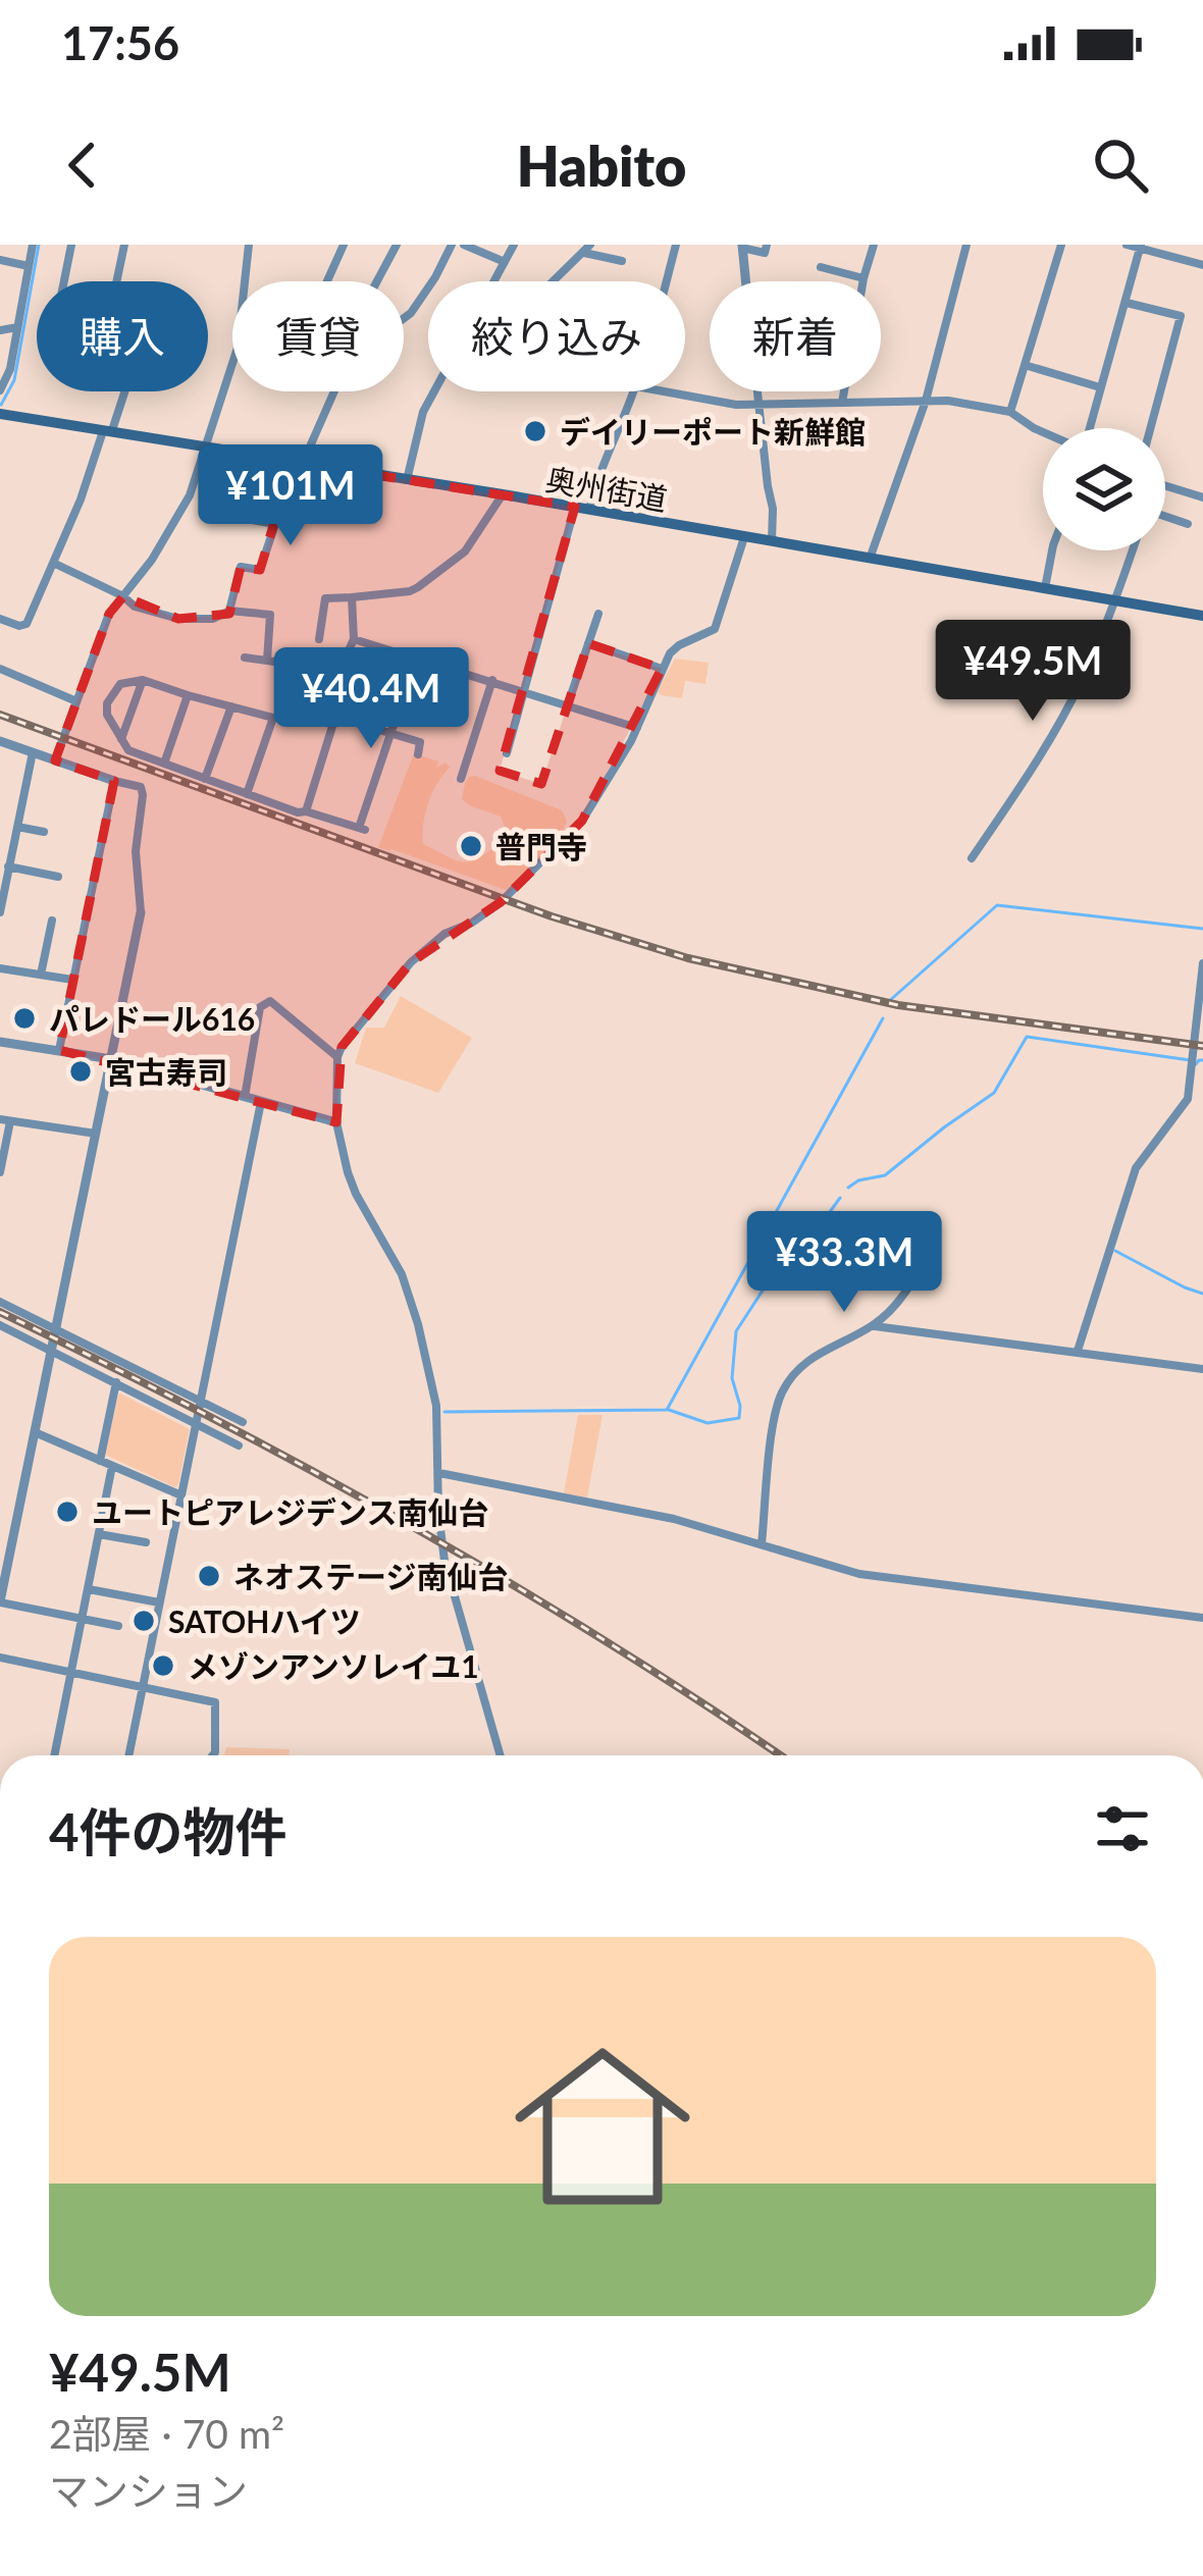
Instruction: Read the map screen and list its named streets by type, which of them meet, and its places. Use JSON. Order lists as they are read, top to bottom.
{
  "streets": {
    "main road": ["奥州街道"]
  },
  "places": [
    "デイリーポート新鮮館",
    "普門寺",
    "パレドール616",
    "宮古寿司",
    "ユートピアレジデンス南仙台",
    "ネオステージ南仙台",
    "SATOHハイツ",
    "メゾンアンソレイユ1"
  ],
  "page": {
    "status": "17:56",
    "header": "Habito",
    "chip": [
      "購入",
      "賃貸",
      "絞り込み",
      "新着"
    ],
    "price": [
      "¥101M",
      "¥49.5M",
      "¥40.4M",
      "¥33.3M"
    ],
    "heading": "4件の物件",
    "list": [
      {
        "name": "¥49.5M",
        "note": "2部屋 · 70 m² · マンション"
      }
    ]
  }
}
